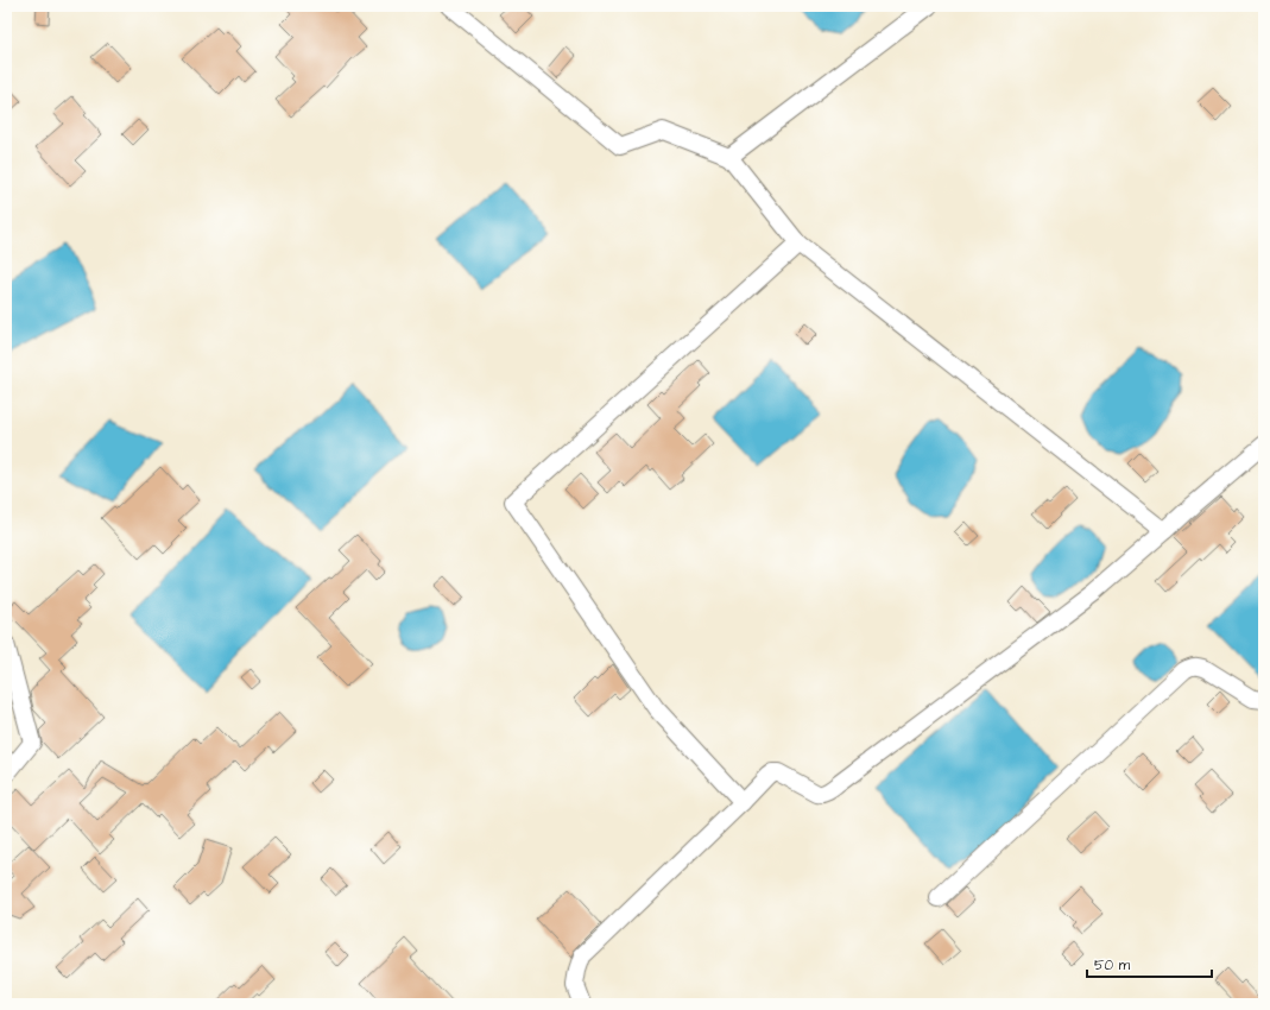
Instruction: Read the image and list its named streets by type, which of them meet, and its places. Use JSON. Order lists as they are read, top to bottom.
{
  "scale_bar": "50 m"
}
